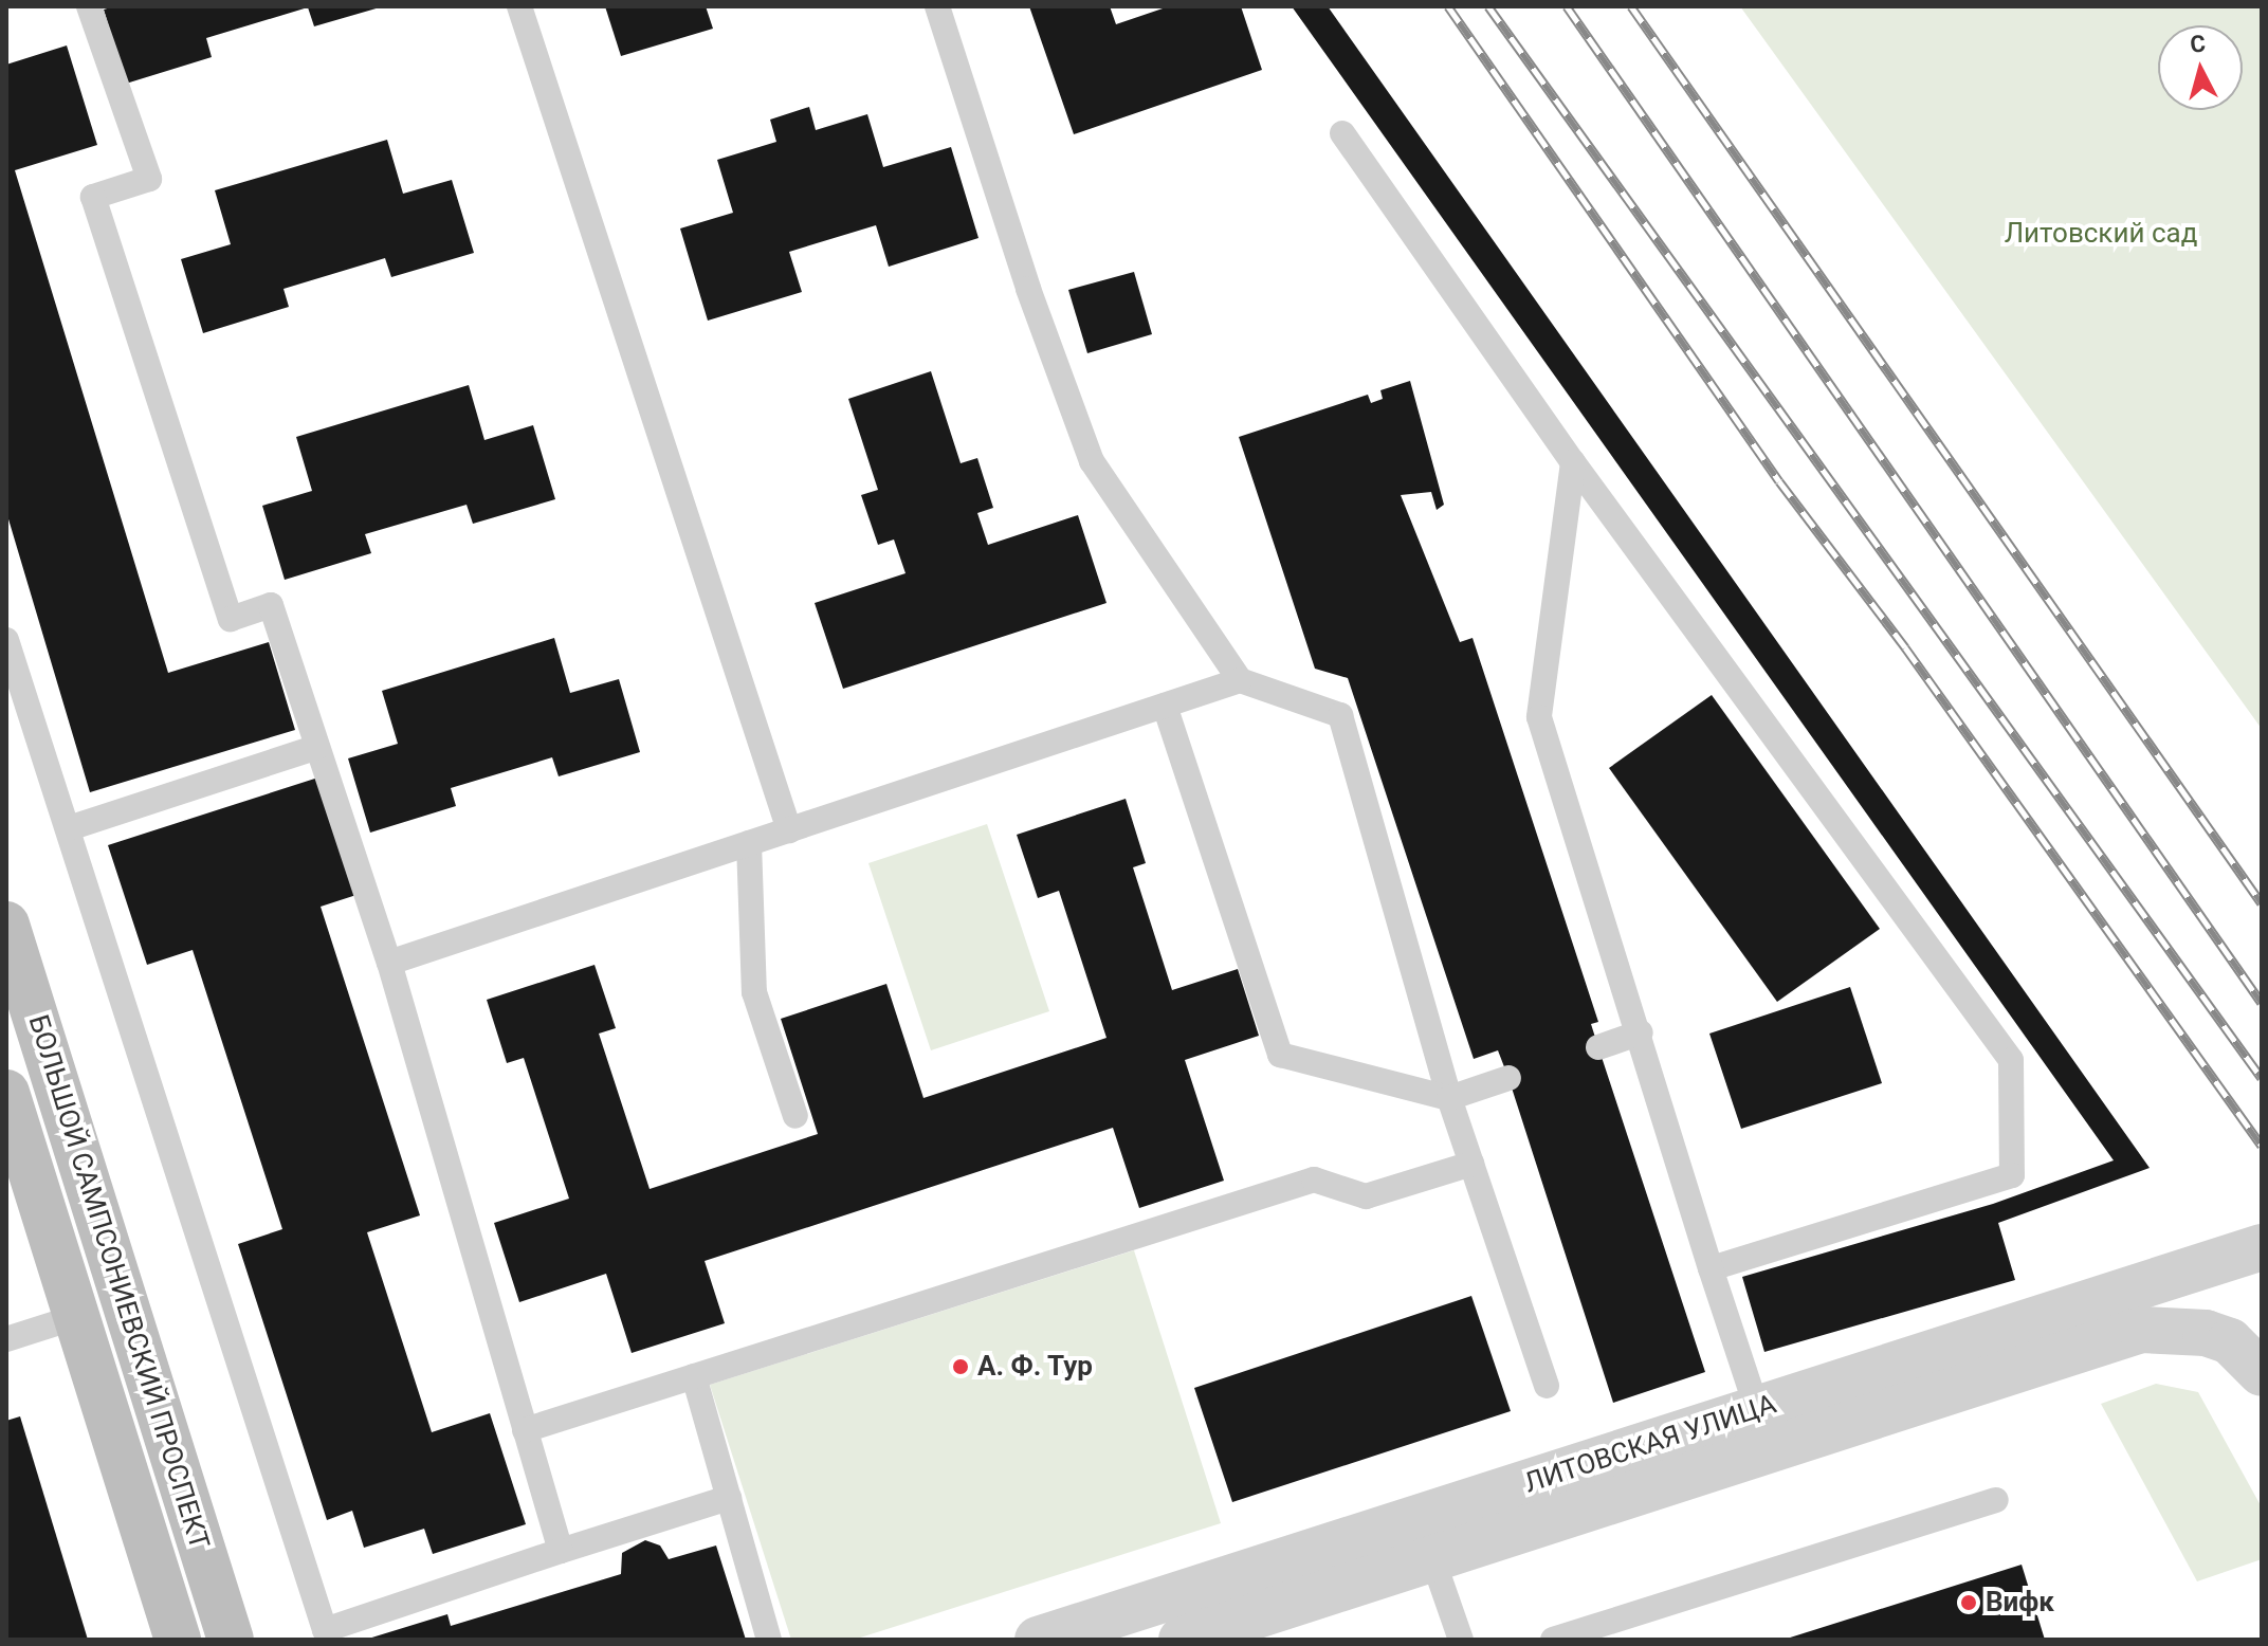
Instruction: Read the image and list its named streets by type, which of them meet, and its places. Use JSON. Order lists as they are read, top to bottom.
{
  "streets": {
    "main road": ["БОЛЬШОЙ САМПСОНИЕВСКИЙ ПРОСПЕКТ"],
    "street": ["ЛИТОВСКАЯ УЛИЦА"]
  },
  "parks": ["Литовский сад"],
  "places": ["А. Ф. Тур", "Вифк"],
  "north": "top"
}
